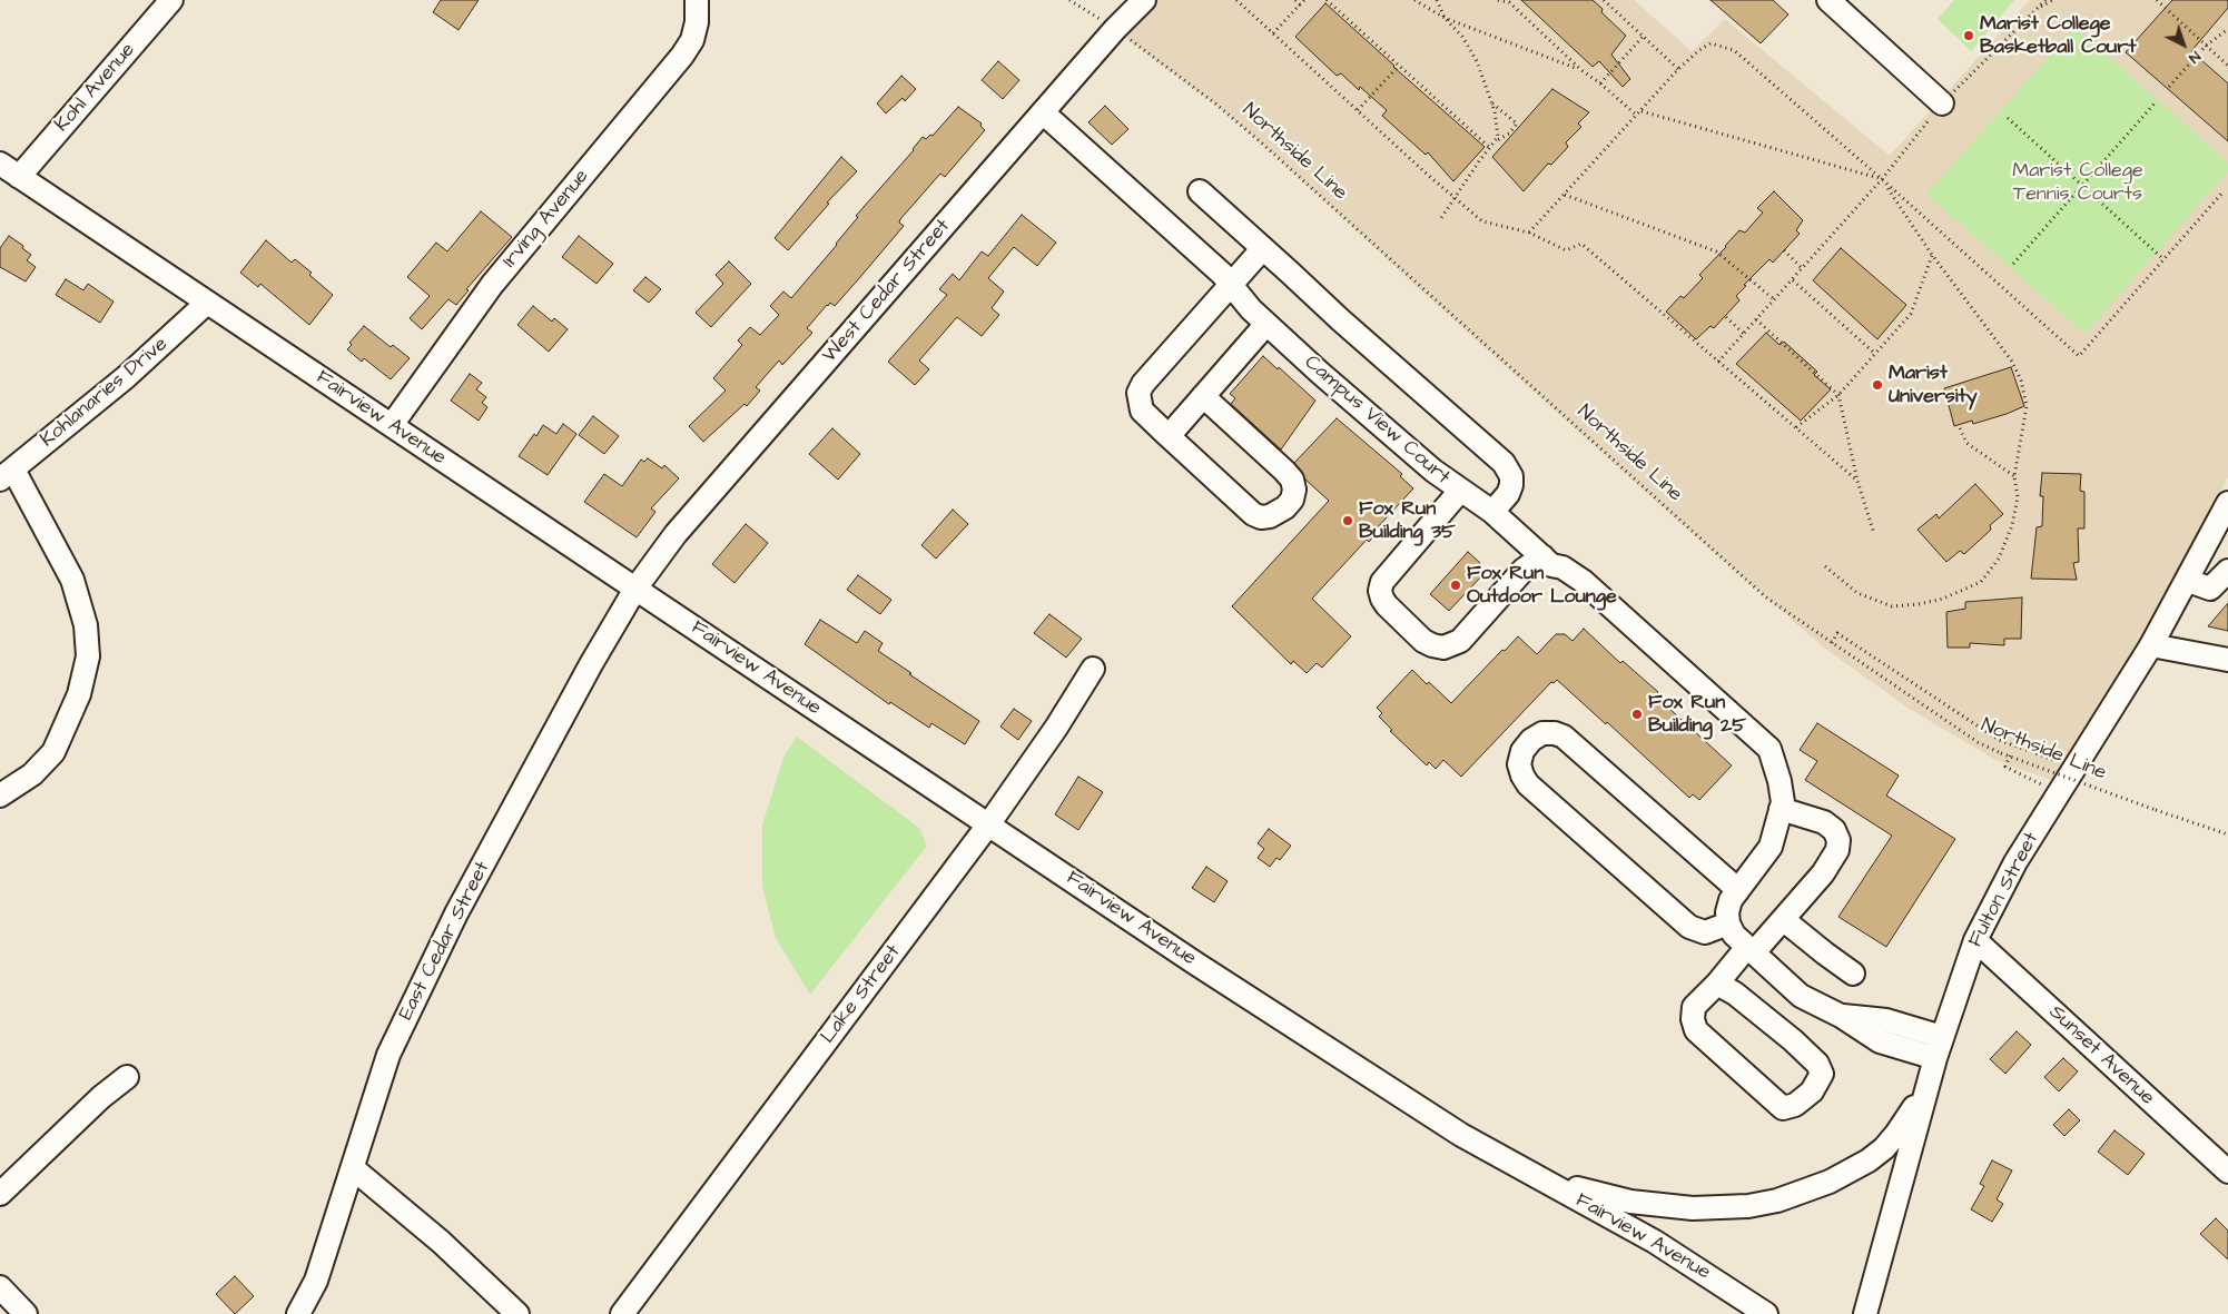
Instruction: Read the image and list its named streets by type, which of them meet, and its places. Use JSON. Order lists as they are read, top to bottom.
{
  "streets": {
    "street": [
      "Kohl Avenue",
      "Irving Avenue",
      "West Cedar Street",
      "Kohlanaries Drive",
      "Fairview Avenue",
      "Campus View Court",
      "Fulton Street",
      "East Cedar Street",
      "Lake Street",
      "Sunset Avenue"
    ],
    "path": ["Northside Line"]
  },
  "crossings": [
    ["Kohl Avenue", "Fairview Avenue"],
    ["Northside Line", "West Cedar Street"],
    ["Irving Avenue", "Fairview Avenue"],
    ["West Cedar Street", "Fairview Avenue"],
    ["West Cedar Street", "Campus View Court"],
    ["West Cedar Street", "East Cedar Street"],
    ["Kohlanaries Drive", "Fairview Avenue"],
    ["Fairview Avenue", "Fulton Street"],
    ["Fairview Avenue", "East Cedar Street"],
    ["Fairview Avenue", "Lake Street"],
    ["Fulton Street", "Sunset Avenue"]
  ],
  "parks": ["Marist College Tennis Courts"],
  "places": [
    "Marist College Basketball Court",
    "Marist University",
    "Fox Run Building 35",
    "Fox Run Outdoor Lounge",
    "Fox Run Building 25"
  ],
  "north": "bottom right"
}
